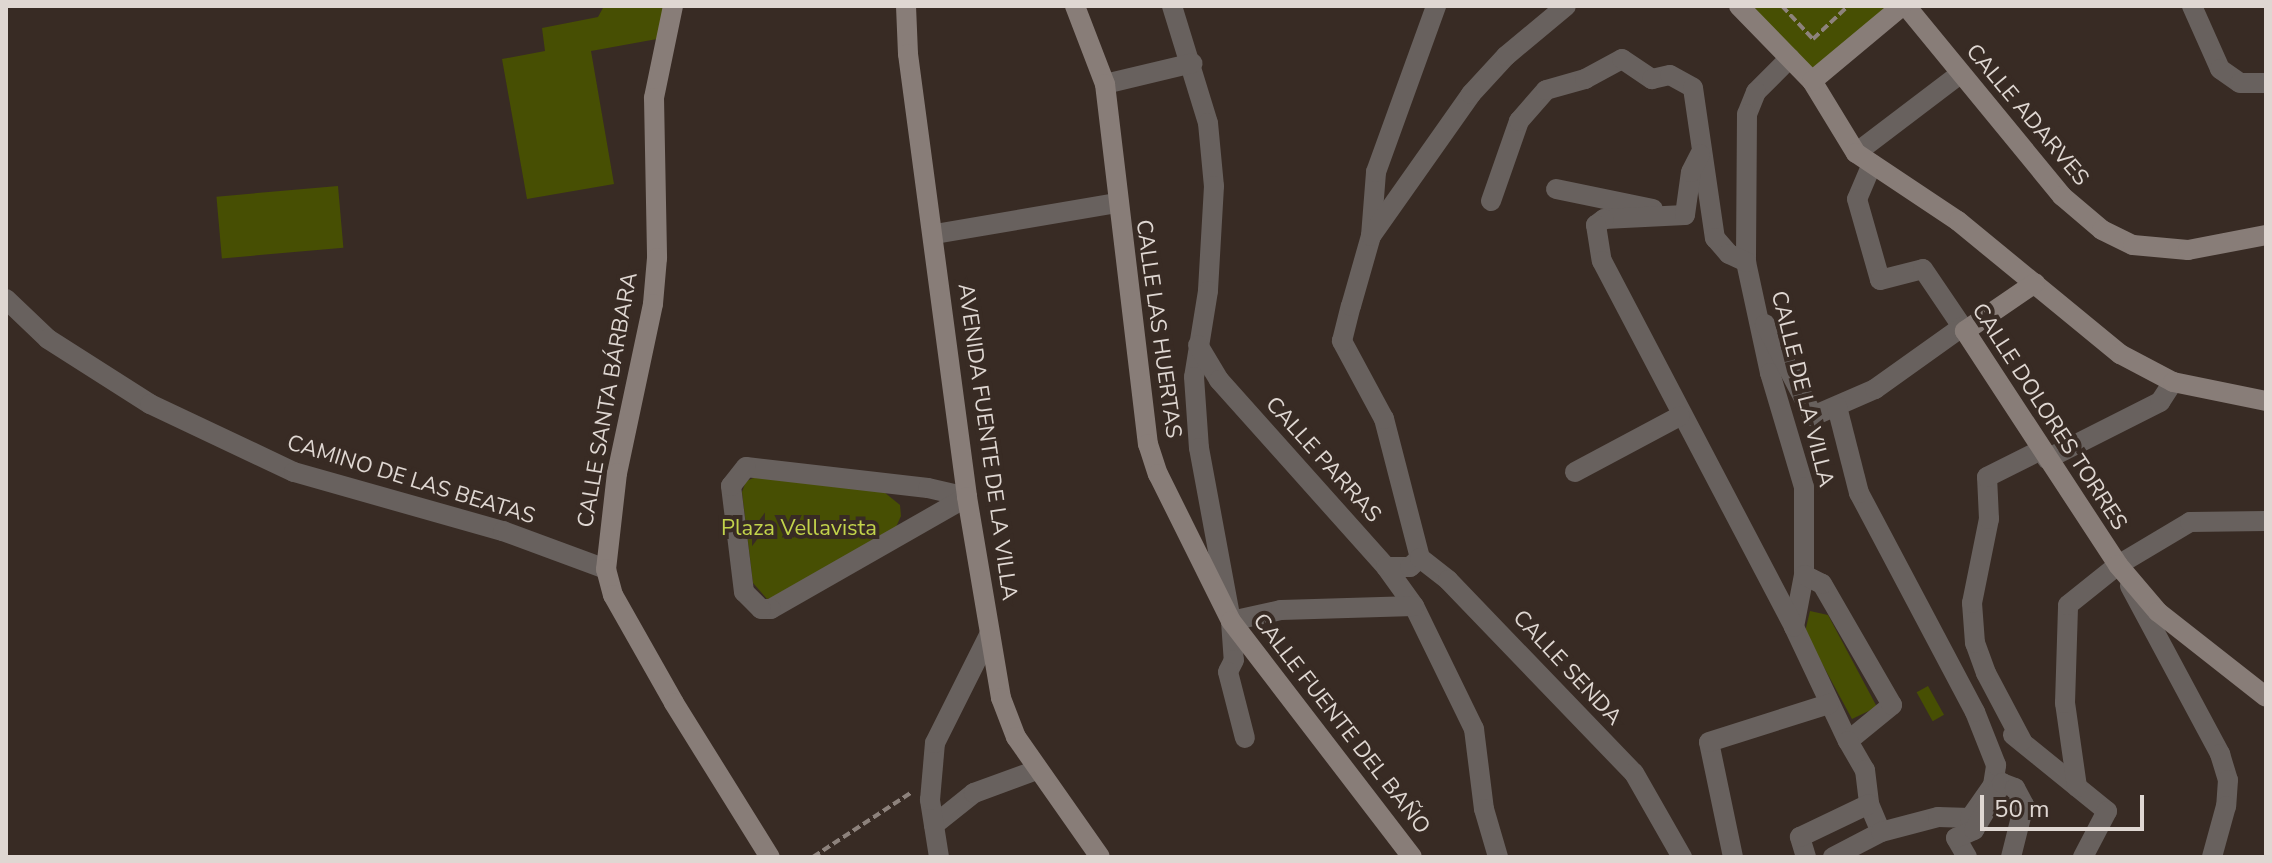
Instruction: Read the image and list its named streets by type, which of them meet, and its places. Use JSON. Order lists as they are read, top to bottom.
{
  "streets": {
    "street": [
      "CALLE ADARVES",
      "CALLE LAS HUERTAS",
      "CALLE DE LA VILLA",
      "CALLE SANTA BÁRBARA",
      "CALLE DOLORES TORRES",
      "AVENIDA FUENTE DE LA VILLA",
      "CALLE PARRAS",
      "CAMINO DE LAS BEATAS",
      "CALLE SENDA",
      "CALLE FUENTE DEL BAÑO"
    ]
  },
  "crossings": [
    ["CALLE LAS HUERTAS", "CALLE FUENTE DEL BAÑO"],
    ["CALLE SANTA BÁRBARA", "CAMINO DE LAS BEATAS"]
  ],
  "parks": ["Plaza Vellavista"],
  "scale_bar": "50 m"
}
